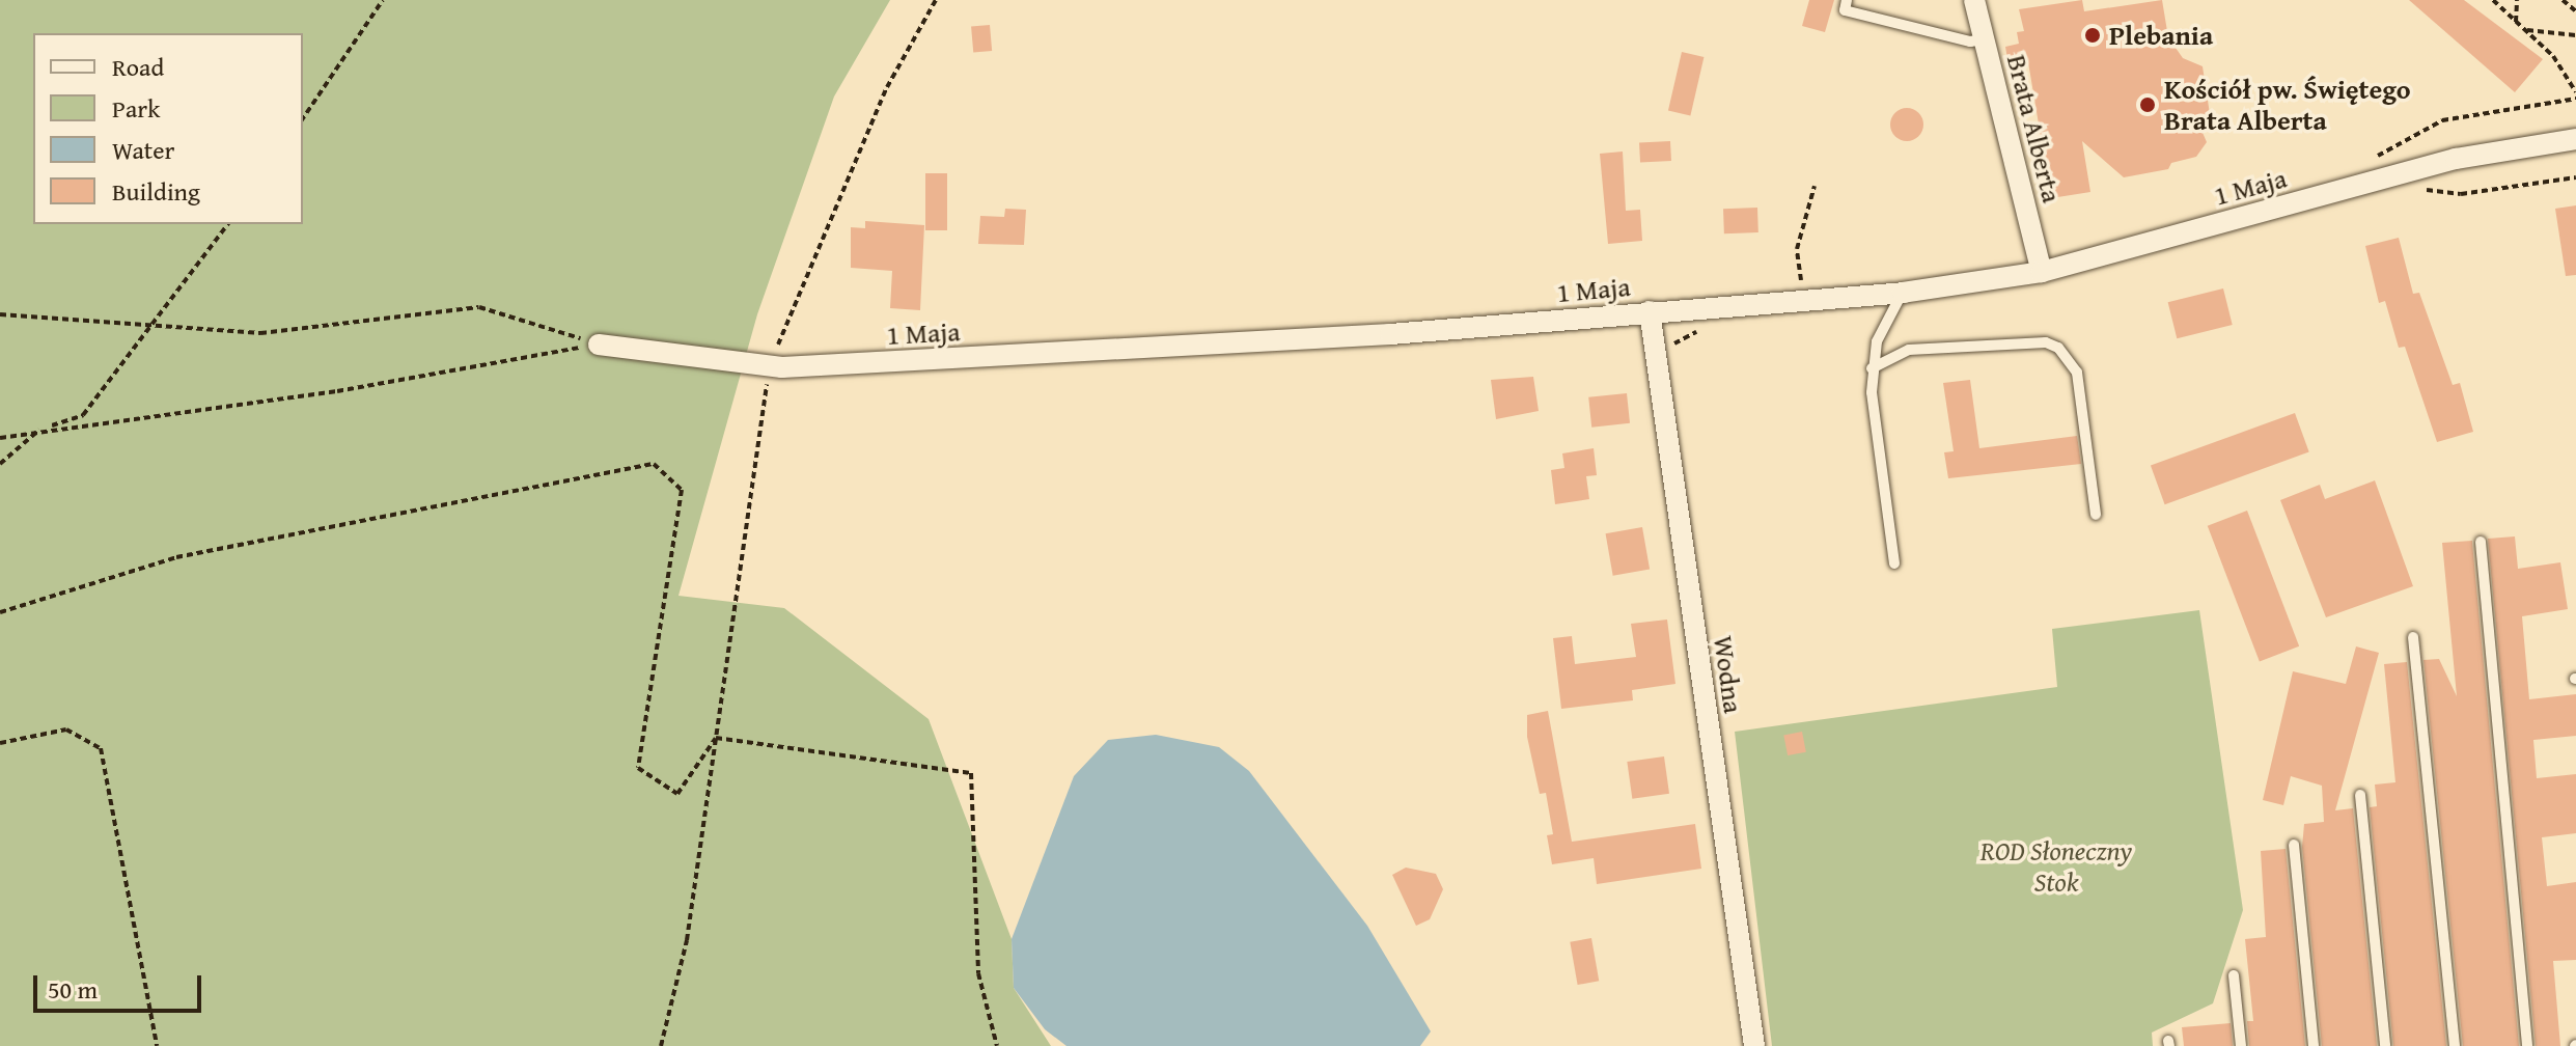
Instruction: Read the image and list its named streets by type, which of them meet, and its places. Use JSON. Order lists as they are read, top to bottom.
{
  "streets": {
    "street": ["Brata Alberta", "1 Maja", "Wodna"]
  },
  "crossings": [
    ["Brata Alberta", "1 Maja"],
    ["1 Maja", "Wodna"]
  ],
  "parks": ["ROD Słoneczny Stok"],
  "places": ["Plebania", "Kościół pw. Świętego Brata Alberta"],
  "legend": [
    "Road",
    "Park",
    "Water",
    "Building"
  ],
  "scale_bar": "50 m"
}
